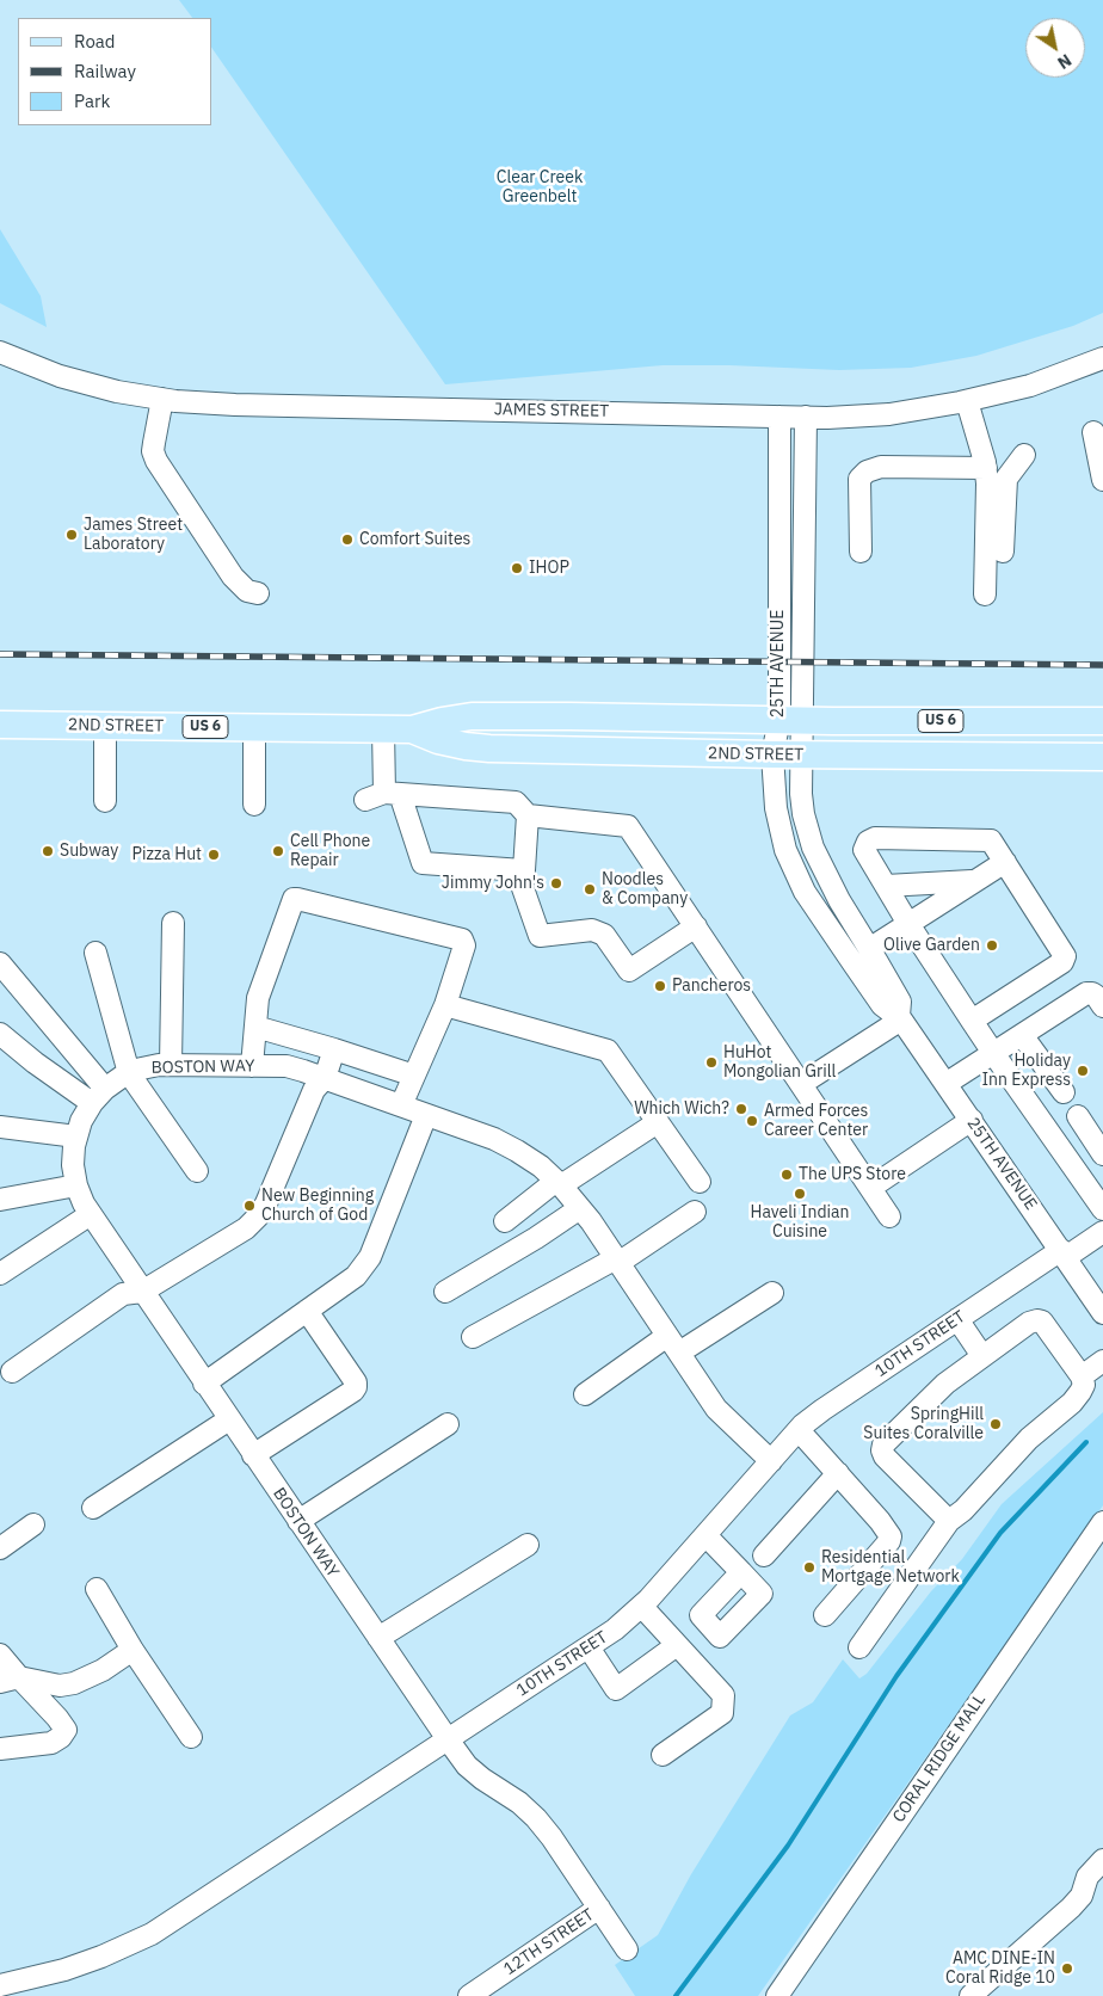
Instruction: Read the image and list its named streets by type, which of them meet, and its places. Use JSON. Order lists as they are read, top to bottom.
{
  "streets": {
    "main road": ["US 6", "2ND STREET"],
    "street": [
      "JAMES STREET",
      "25TH AVENUE",
      "BOSTON WAY",
      "10TH STREET",
      "CORAL RIDGE MALL",
      "12TH STREET"
    ]
  },
  "crossings": [
    ["JAMES STREET", "25TH AVENUE"],
    ["25TH AVENUE", "2ND STREET"],
    ["25TH AVENUE", "10TH STREET"],
    ["BOSTON WAY", "10TH STREET"],
    ["BOSTON WAY", "12TH STREET"]
  ],
  "parks": ["Clear Creek Greenbelt"],
  "places": [
    "James Street Laboratory",
    "Comfort Suites",
    "IHOP",
    "Subway",
    "Cell Phone Repair",
    "Pizza Hut",
    "Jimmy John's",
    "Noodles & Company",
    "Olive Garden",
    "Pancheros",
    "HuHot Mongolian Grill",
    "Holiday Inn Express",
    "Which Wich?",
    "Armed Forces Career Center",
    "The UPS Store",
    "Haveli Indian Cuisine",
    "New Beginning Church of God",
    "SpringHill Suites Coralville",
    "Residential Mortgage Network",
    "AMC DINE-IN Coral Ridge 10"
  ],
  "legend": ["Road", "Railway", "Park"],
  "north": "bottom right"
}
